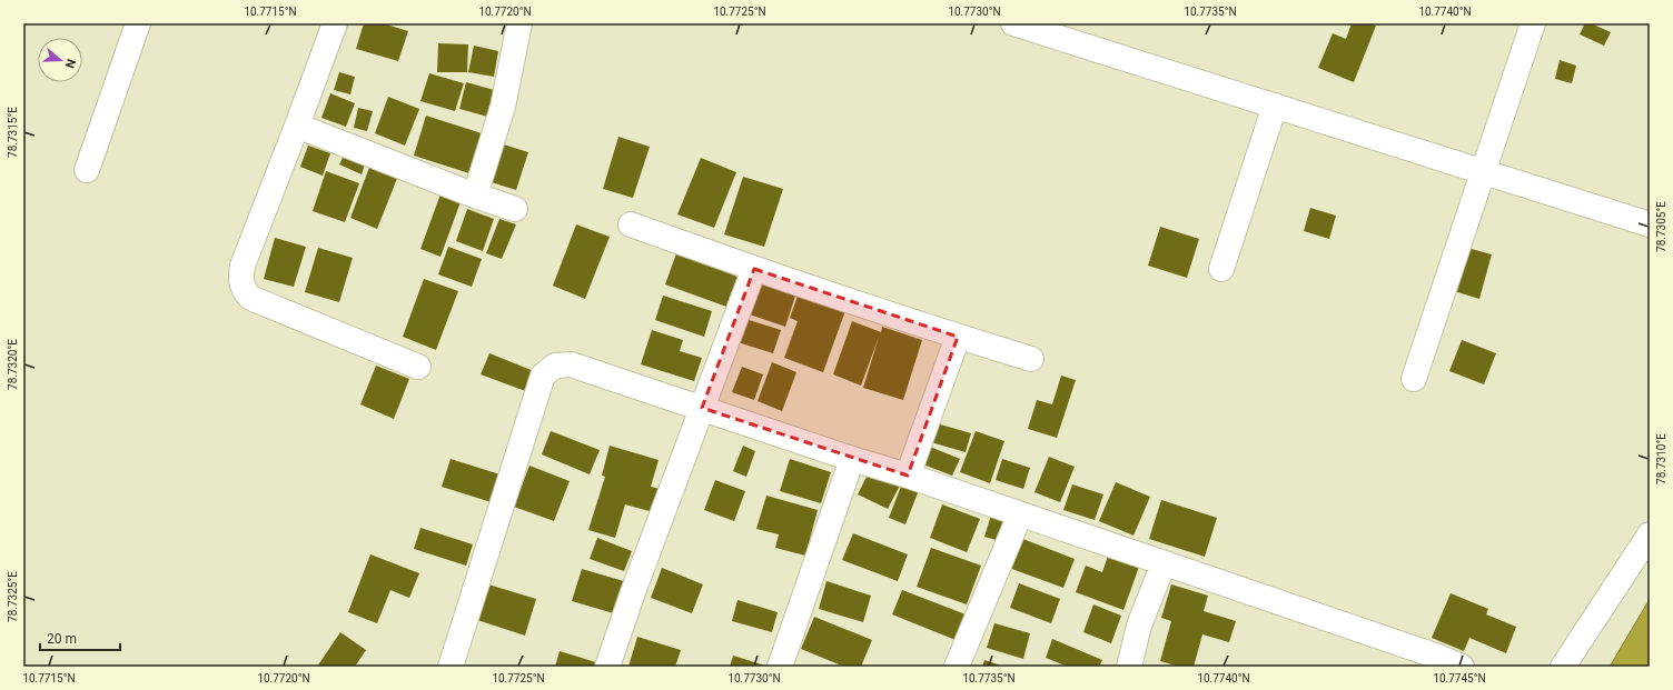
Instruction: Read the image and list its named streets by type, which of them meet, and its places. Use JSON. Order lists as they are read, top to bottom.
{
  "scale_bar": "20 m",
  "north": "right",
  "coordinates": [
    "10.7715°N",
    "10.7720°N",
    "10.7725°N",
    "10.7730°N",
    "10.7735°N",
    "10.7740°N",
    "78.7315°E",
    "78.7305°E",
    "78.7320°E",
    "78.7310°E",
    "78.7325°E",
    "10.7745°N"
  ]
}
